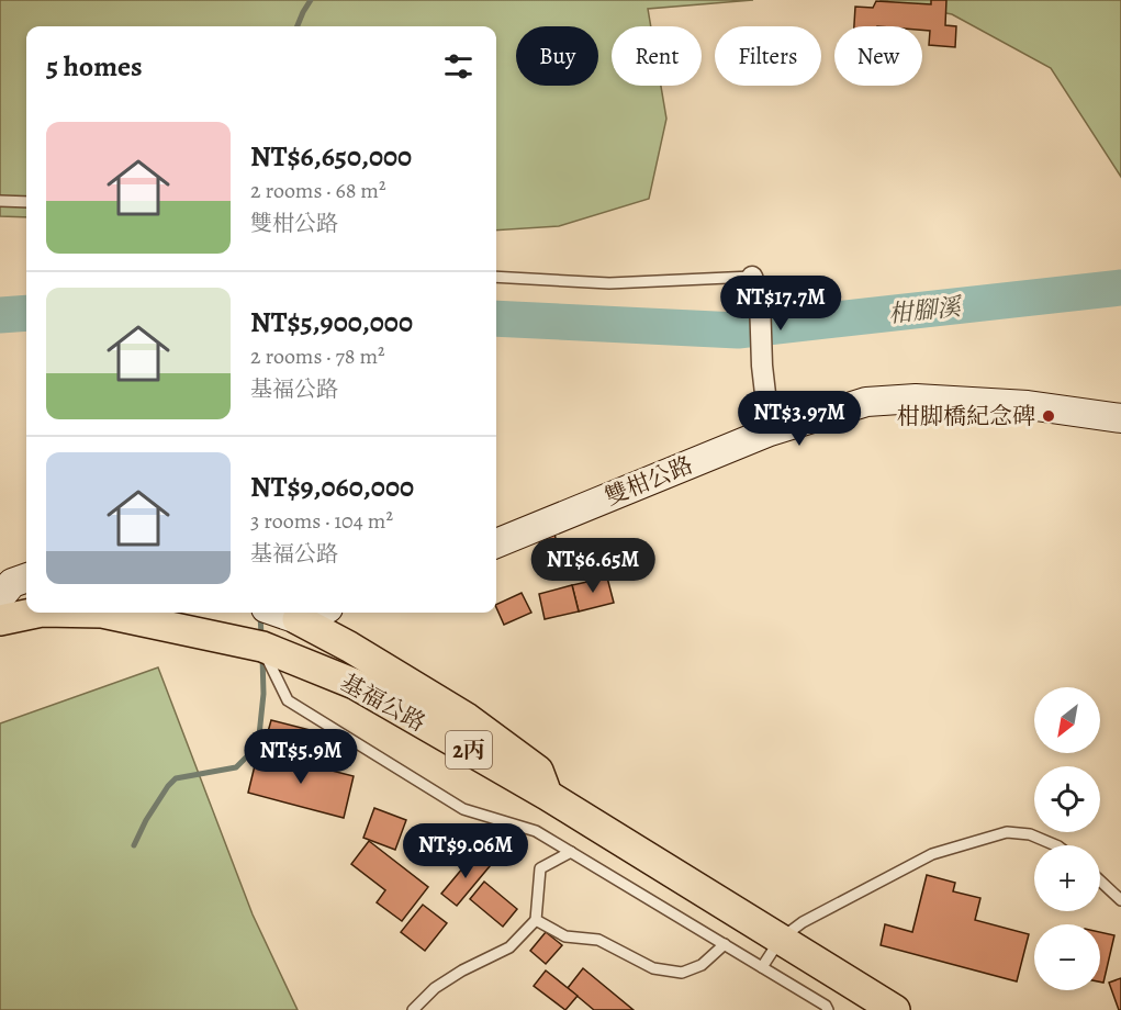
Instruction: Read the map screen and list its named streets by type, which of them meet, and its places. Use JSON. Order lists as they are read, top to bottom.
{
  "streets": {
    "main road": ["基福公路", "2丙"],
    "street": ["雙柑公路"]
  },
  "water": ["柑腳溪"],
  "places": ["柑脚橋紀念碑"],
  "north": "bottom left",
  "page": {
    "chip": [
      "Buy",
      "Rent",
      "Filters",
      "New"
    ],
    "heading": "5 homes",
    "list": [
      {
        "name": "NT$6,650,000",
        "note": "2 rooms · 68 m² · 雙柑公路"
      },
      {
        "name": "NT$5,900,000",
        "note": "2 rooms · 78 m² · 基福公路"
      },
      {
        "name": "NT$9,060,000",
        "note": "3 rooms · 104 m² · 基福公路"
      }
    ],
    "price": [
      "NT$17.7M",
      "NT$3.97M",
      "NT$6.65M",
      "NT$5.9M",
      "NT$9.06M"
    ],
    "map_buttons": ["+", "−"]
  }
}
